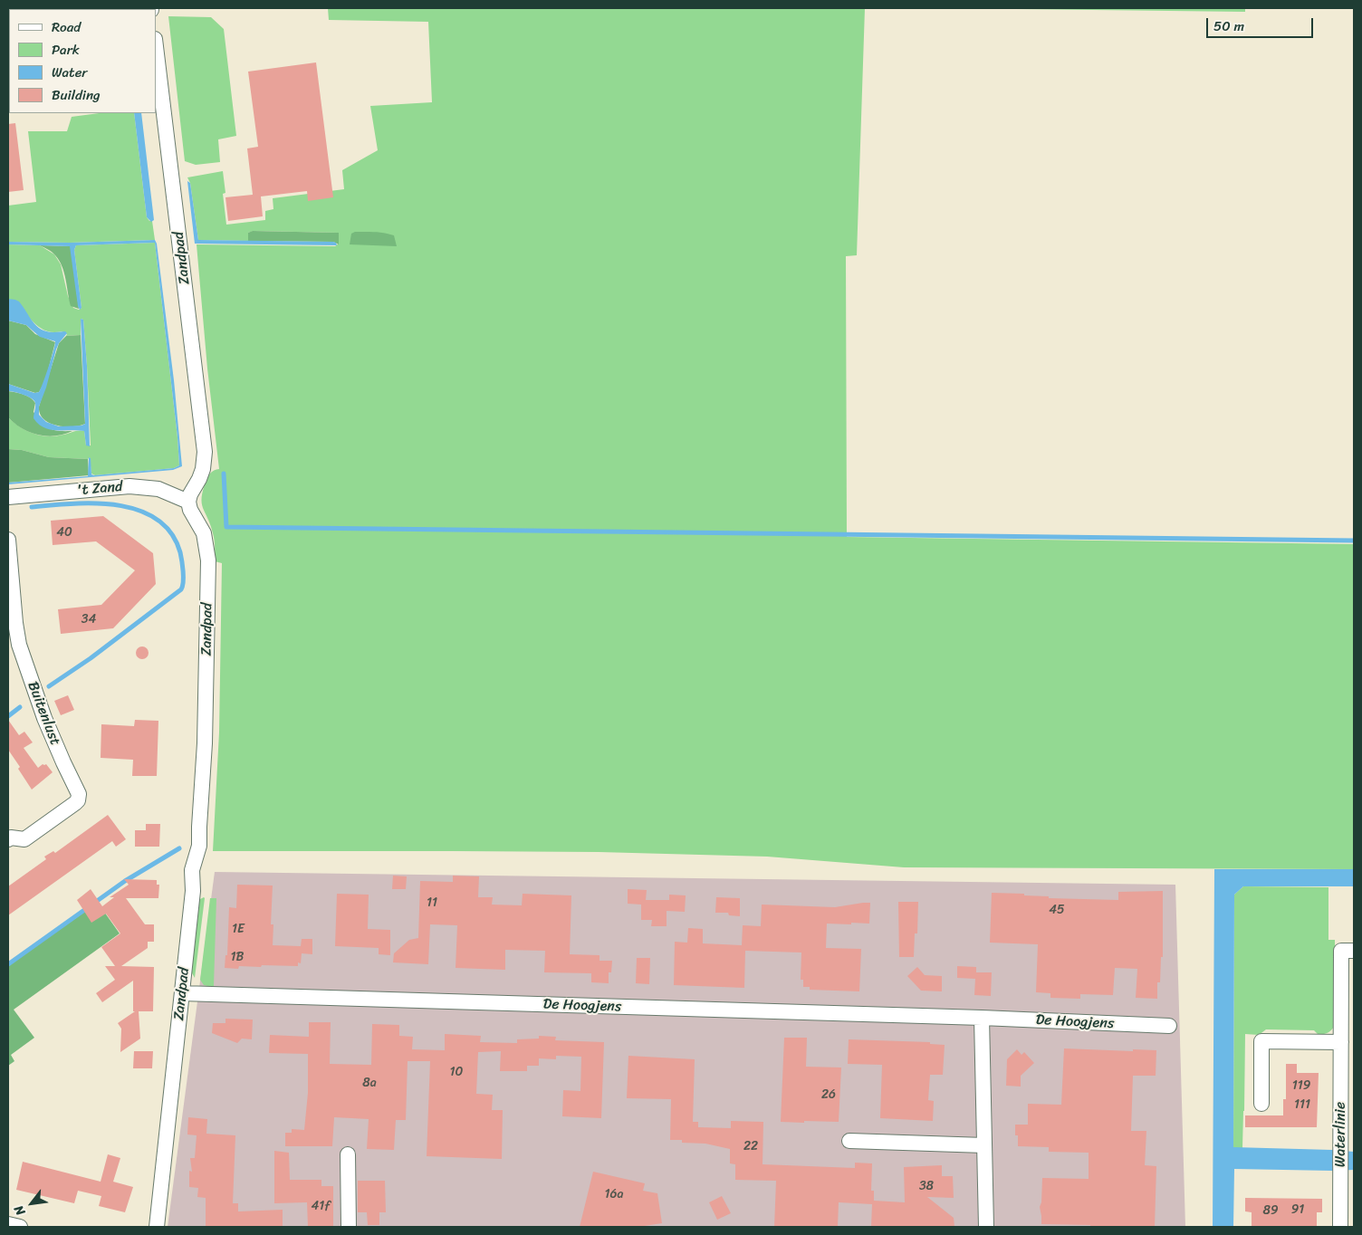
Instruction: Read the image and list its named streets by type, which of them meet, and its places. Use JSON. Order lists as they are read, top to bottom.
{
  "streets": {
    "street": [
      "Zandpad",
      "'t Zand",
      "Buitenlust",
      "De Hoogjens",
      "Waterlinie"
    ]
  },
  "crossings": [
    ["Zandpad", "'t Zand"],
    ["Zandpad", "De Hoogjens"]
  ],
  "house_numbers": [
    "40",
    "34",
    "11",
    "45",
    "1E",
    "1B",
    "10",
    "8a",
    "119",
    "26",
    "111",
    "22",
    "38",
    "16a",
    "41f",
    "91",
    "89"
  ],
  "legend": [
    "Road",
    "Park",
    "Water",
    "Building"
  ],
  "scale_bar": "50 m",
  "north": "bottom left"
}
